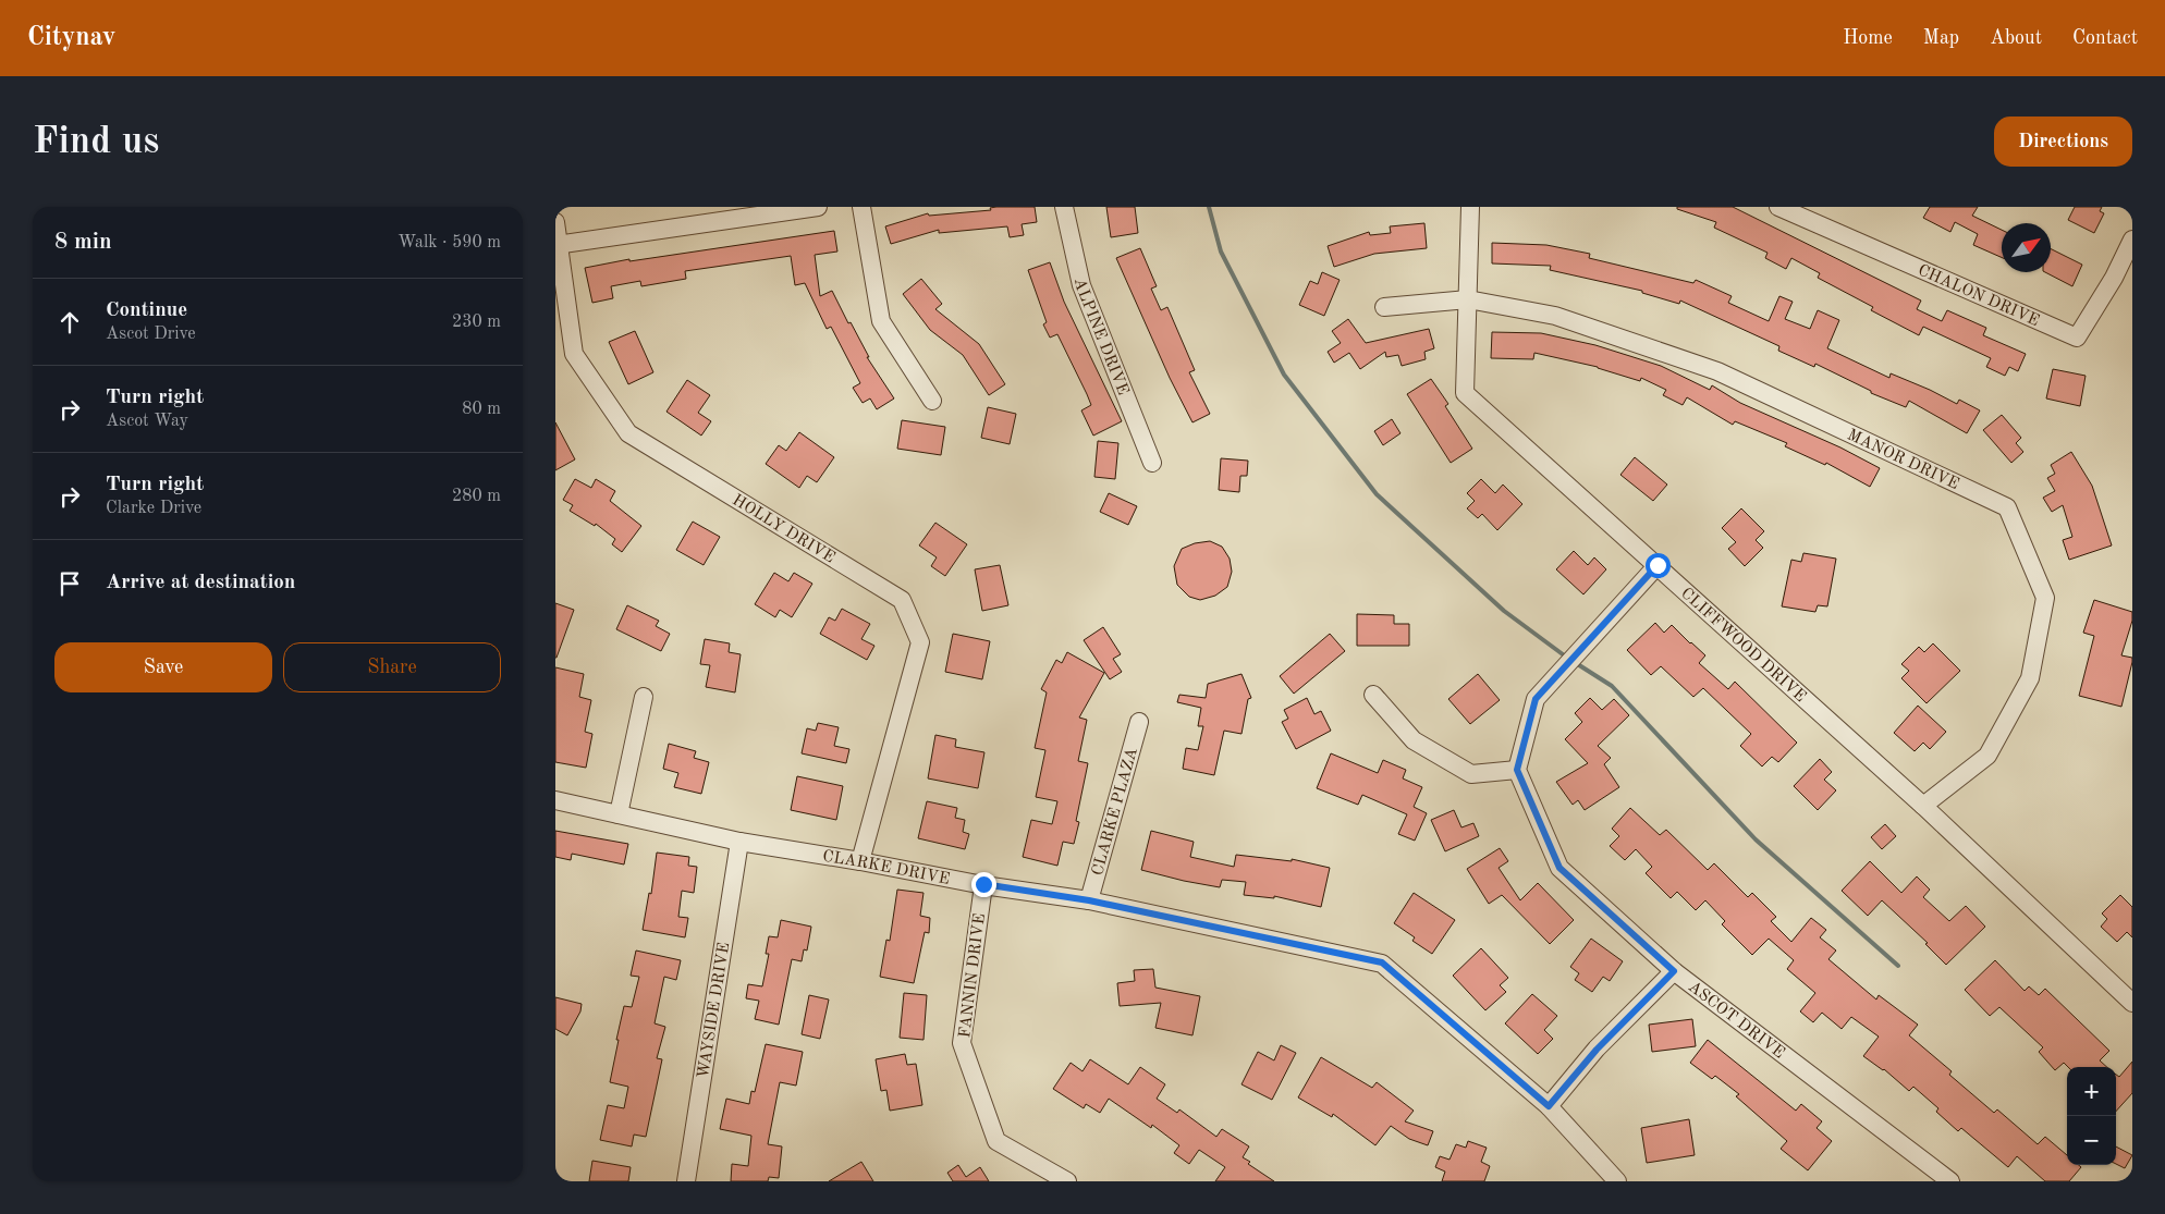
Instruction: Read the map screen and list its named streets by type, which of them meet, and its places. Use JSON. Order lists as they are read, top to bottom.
{
  "streets": {
    "street": [
      "CHALON DRIVE",
      "ALPINE DRIVE",
      "MANOR DRIVE",
      "HOLLY DRIVE",
      "CLIFFWOOD DRIVE",
      "CLARKE PLAZA",
      "CLARKE DRIVE",
      "FANNIN DRIVE",
      "WAYSIDE DRIVE",
      "ASCOT DRIVE"
    ]
  },
  "crossings": [
    ["MANOR DRIVE", "CLIFFWOOD DRIVE"],
    ["HOLLY DRIVE", "CLARKE DRIVE"],
    ["CLARKE PLAZA", "CLARKE DRIVE"],
    ["CLARKE DRIVE", "FANNIN DRIVE"],
    ["CLARKE DRIVE", "WAYSIDE DRIVE"]
  ],
  "north": "top right",
  "page": {
    "header": "Citynav",
    "nav": [
      "Home",
      "Map",
      "About",
      "Contact"
    ],
    "buttons": [
      "Directions",
      ["Save", "Share"]
    ],
    "title": "Find us",
    "heading": ["8 min", "Walk · 590 m"],
    "list": [
      ["Continue", "Ascot Drive", "230 m"],
      ["Turn right", "Ascot Way", "80 m"],
      ["Turn right", "Clarke Drive", "280 m"],
      "Arrive at destination"
    ],
    "map_buttons": ["+", "−"]
  }
}
